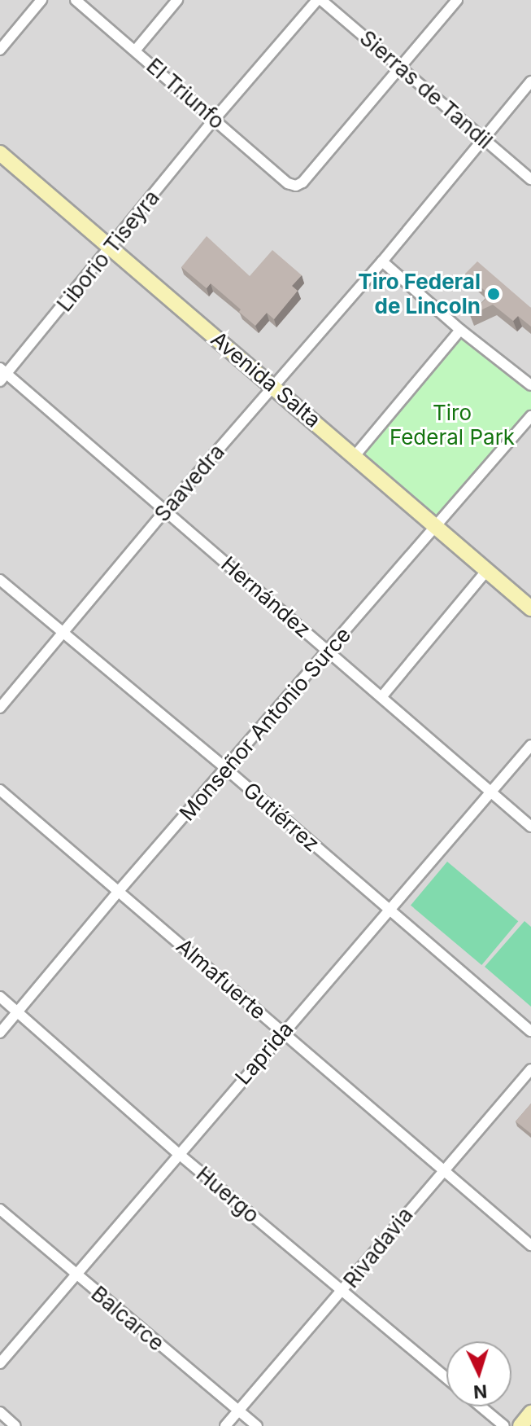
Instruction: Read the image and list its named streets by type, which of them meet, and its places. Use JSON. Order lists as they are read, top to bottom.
{
  "streets": {
    "main road": ["Avenida Salta"],
    "street": [
      "Sierras de Tandil",
      "El Triunfo",
      "Liborio Tiseyra",
      "Saavedra",
      "Hernández",
      "Monseñor Antonio Surce",
      "Gutiérrez",
      "Almafuerte",
      "Laprida",
      "Huergo",
      "Rivadavia",
      "Balcarce"
    ]
  },
  "crossings": [
    ["Sierras de Tandil", "El Triunfo"],
    ["Sierras de Tandil", "Liborio Tiseyra"],
    ["Sierras de Tandil", "Saavedra"],
    ["El Triunfo", "Liborio Tiseyra"],
    ["Liborio Tiseyra", "Avenida Salta"],
    ["Liborio Tiseyra", "Hernández"],
    ["Avenida Salta", "Saavedra"],
    ["Avenida Salta", "Monseñor Antonio Surce"],
    ["Saavedra", "Hernández"],
    ["Saavedra", "Gutiérrez"],
    ["Hernández", "Monseñor Antonio Surce"],
    ["Hernández", "Laprida"],
    ["Monseñor Antonio Surce", "Gutiérrez"],
    ["Monseñor Antonio Surce", "Almafuerte"],
    ["Monseñor Antonio Surce", "Huergo"],
    ["Gutiérrez", "Laprida"],
    ["Almafuerte", "Laprida"],
    ["Almafuerte", "Rivadavia"],
    ["Laprida", "Huergo"],
    ["Laprida", "Balcarce"],
    ["Huergo", "Rivadavia"],
    ["Rivadavia", "Balcarce"]
  ],
  "parks": ["Tiro Federal Park"],
  "places": ["Tiro Federal de Lincoln"],
  "north": "bottom"
}
